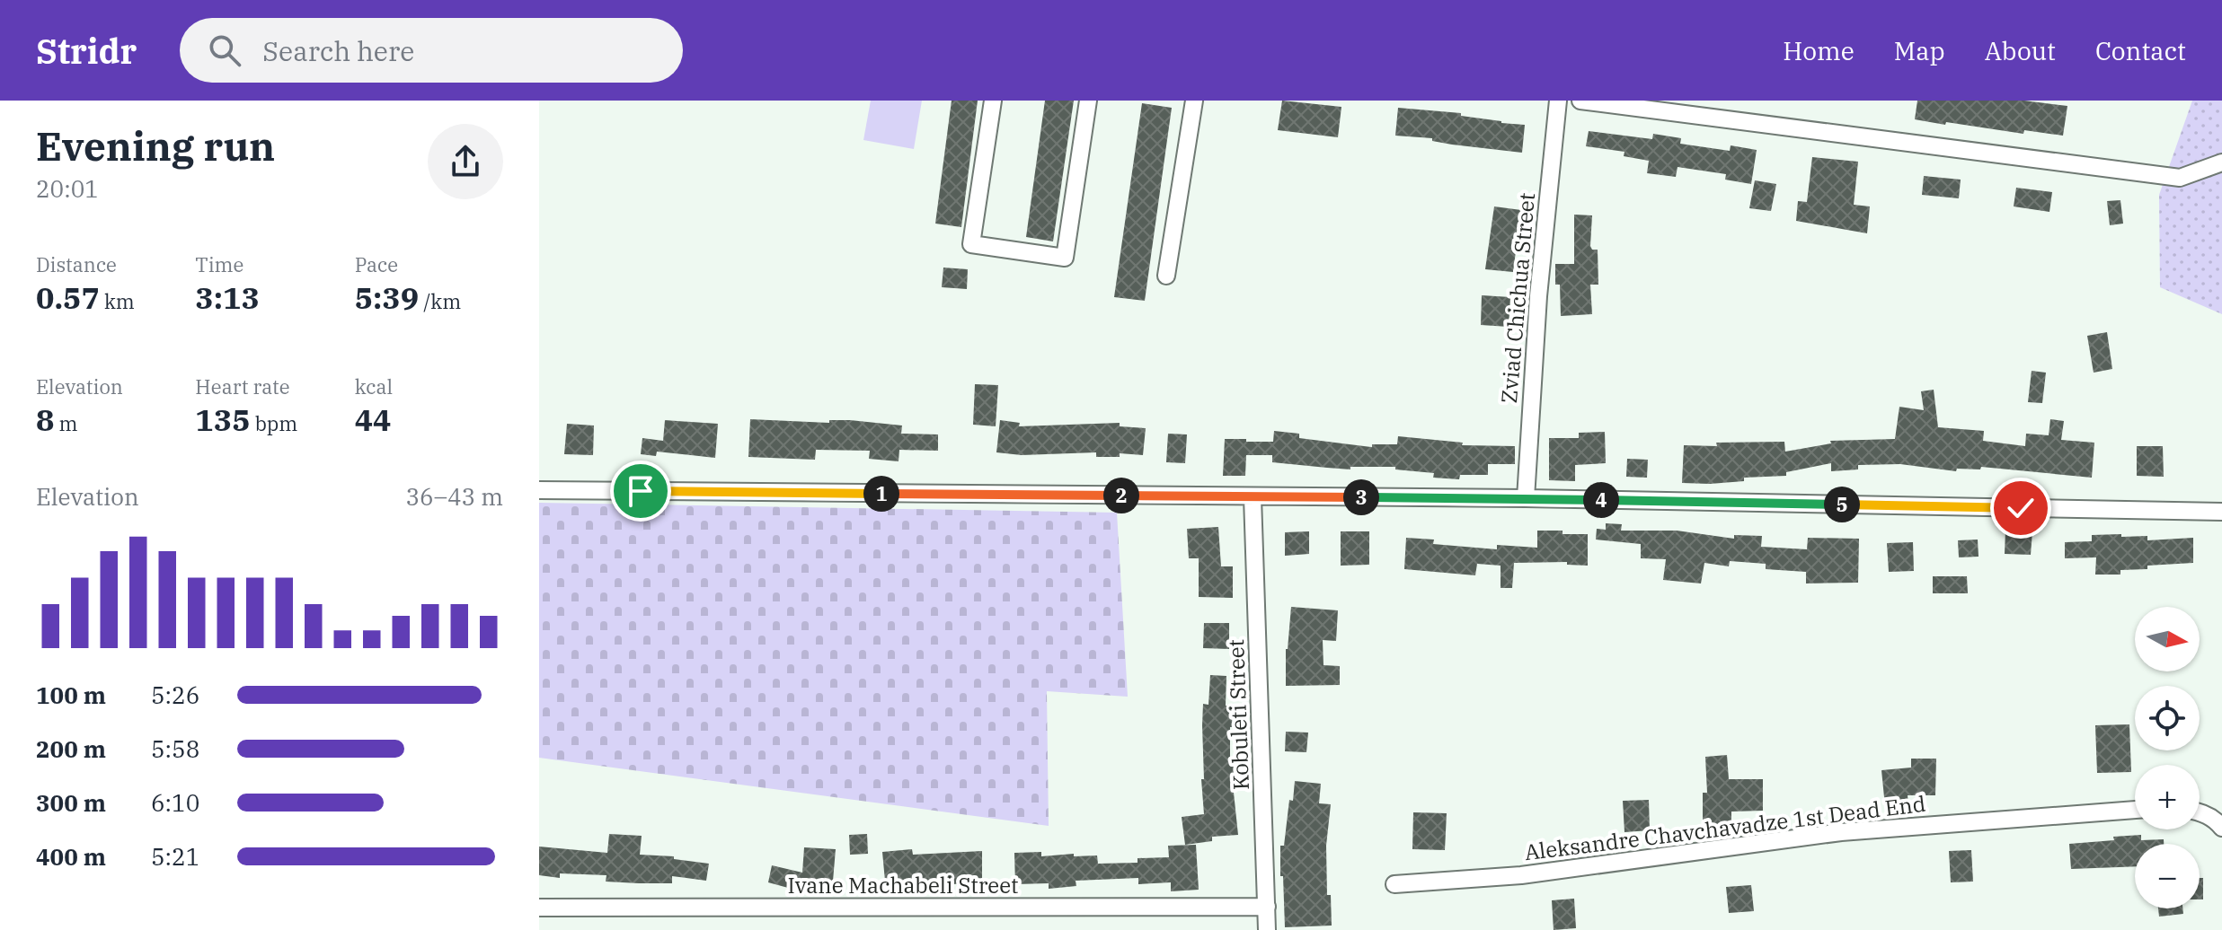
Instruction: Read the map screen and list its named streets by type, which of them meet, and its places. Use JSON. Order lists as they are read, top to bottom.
{
  "streets": {
    "street": [
      "Zviad Chichua Street",
      "Kobuleti Street",
      "Aleksandre Chavchavadze 1st Dead End",
      "Ivane Machabeli Street"
    ]
  },
  "crossings": [
    ["Kobuleti Street", "Ivane Machabeli Street"]
  ],
  "north": "right",
  "page": {
    "header": "Stridr",
    "search": "Search here",
    "nav": [
      "Home",
      "Map",
      "About",
      "Contact"
    ],
    "heading": ["Evening run", "20:01"],
    "stats": [
      ["Distance", "0.57 km"],
      ["Time", "3:13"],
      ["Pace", "5:39 /km"],
      ["Elevation", "8 m"],
      ["Heart rate", "135 bpm"],
      ["kcal", "44"]
    ],
    "chart": ["Elevation", "36–43 m"],
    "pins": [
      "1",
      "2",
      "3",
      "4",
      "5"
    ],
    "map_buttons": ["+", "−"],
    "list": [
      {
        "name": "100 m",
        "note": "5:26"
      },
      {
        "name": "200 m",
        "note": "5:58"
      },
      {
        "name": "300 m",
        "note": "6:10"
      },
      {
        "name": "400 m",
        "note": "5:21"
      }
    ]
  }
}
